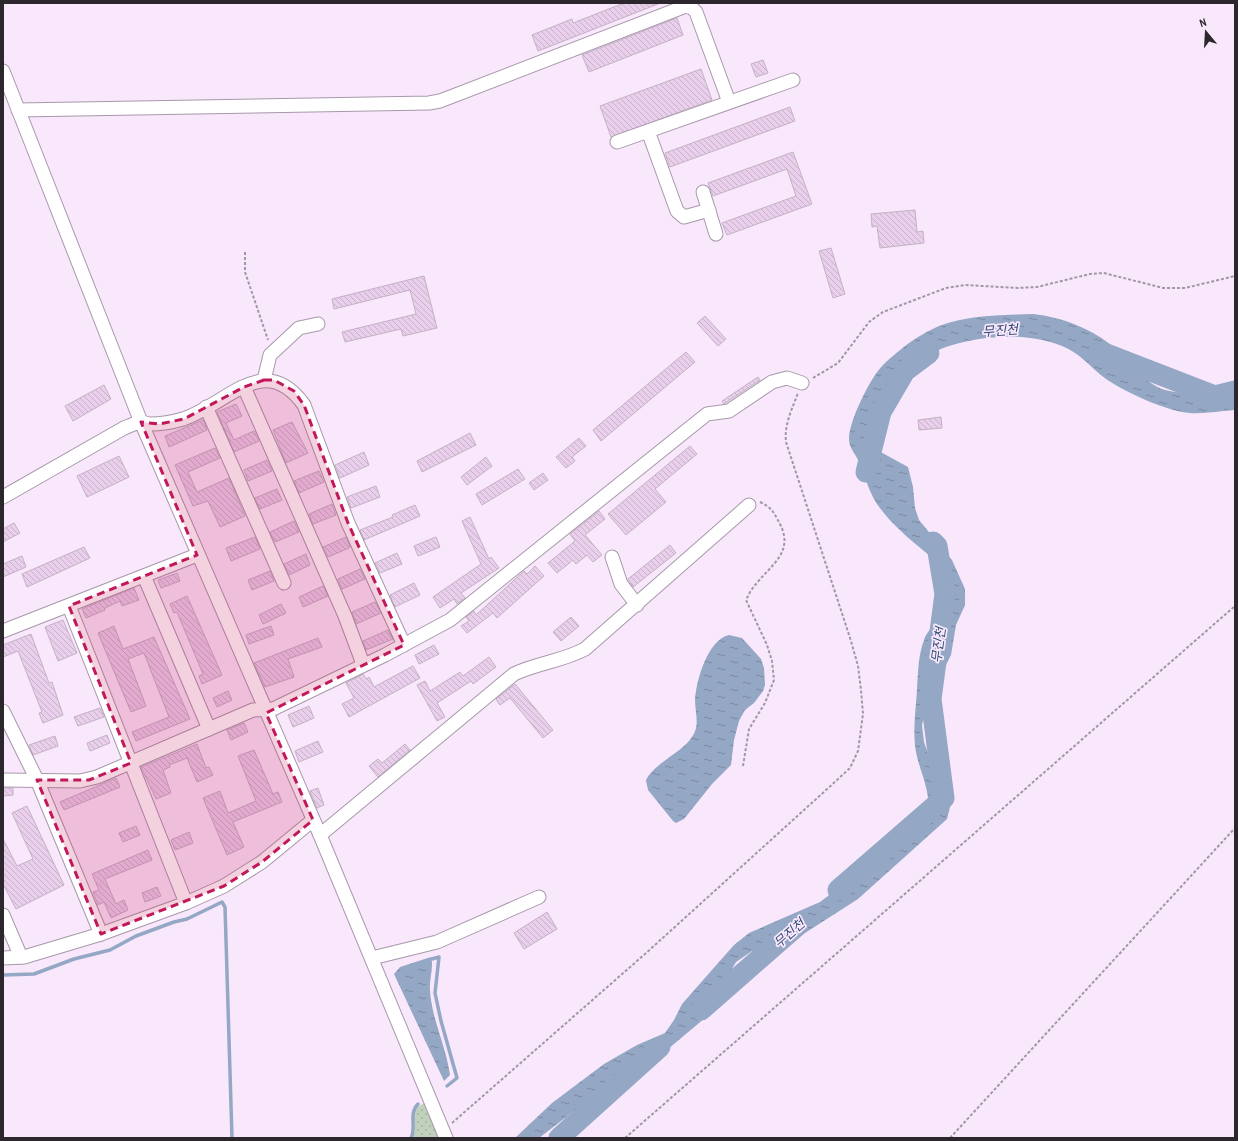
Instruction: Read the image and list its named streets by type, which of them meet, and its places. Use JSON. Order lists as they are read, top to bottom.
{
  "water": ["무진천"],
  "north": "top"
}
